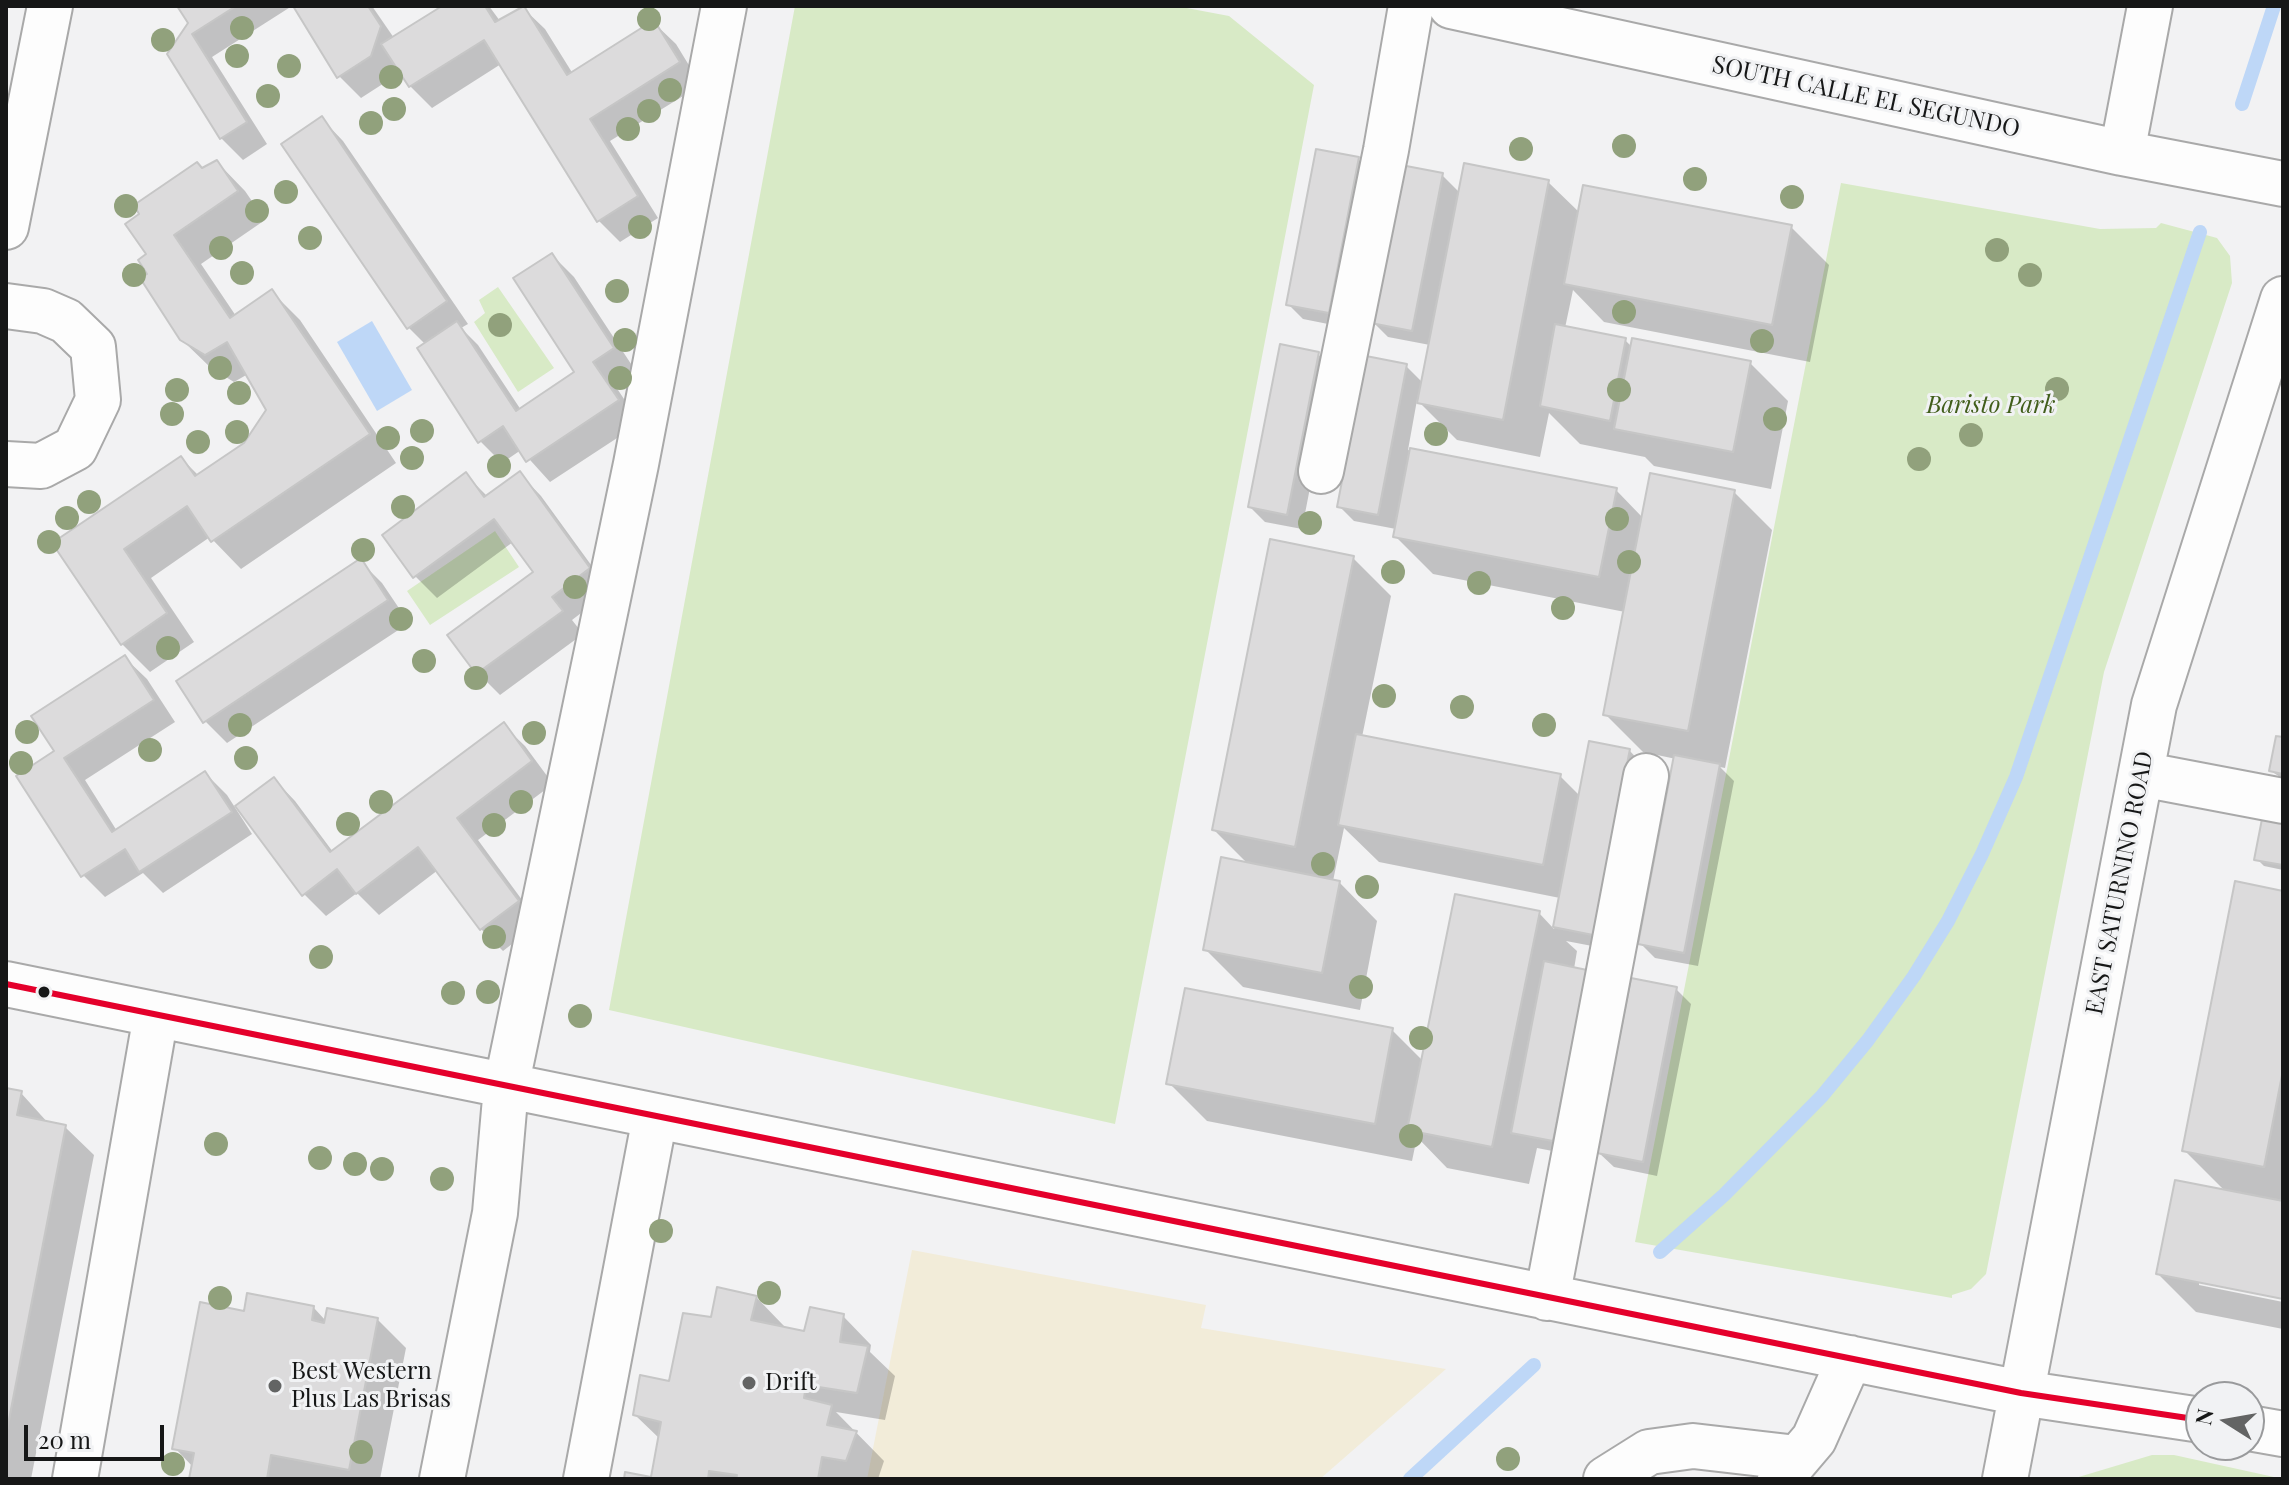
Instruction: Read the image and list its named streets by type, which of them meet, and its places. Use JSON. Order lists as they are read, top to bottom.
{
  "streets": {
    "street": ["SOUTH CALLE EL SEGUNDO", "EAST SATURNINO ROAD"]
  },
  "parks": ["Baristo Park"],
  "places": ["Drift", "Best Western Plus Las Brisas"],
  "scale_bar": "20 m",
  "north": "left"
}
